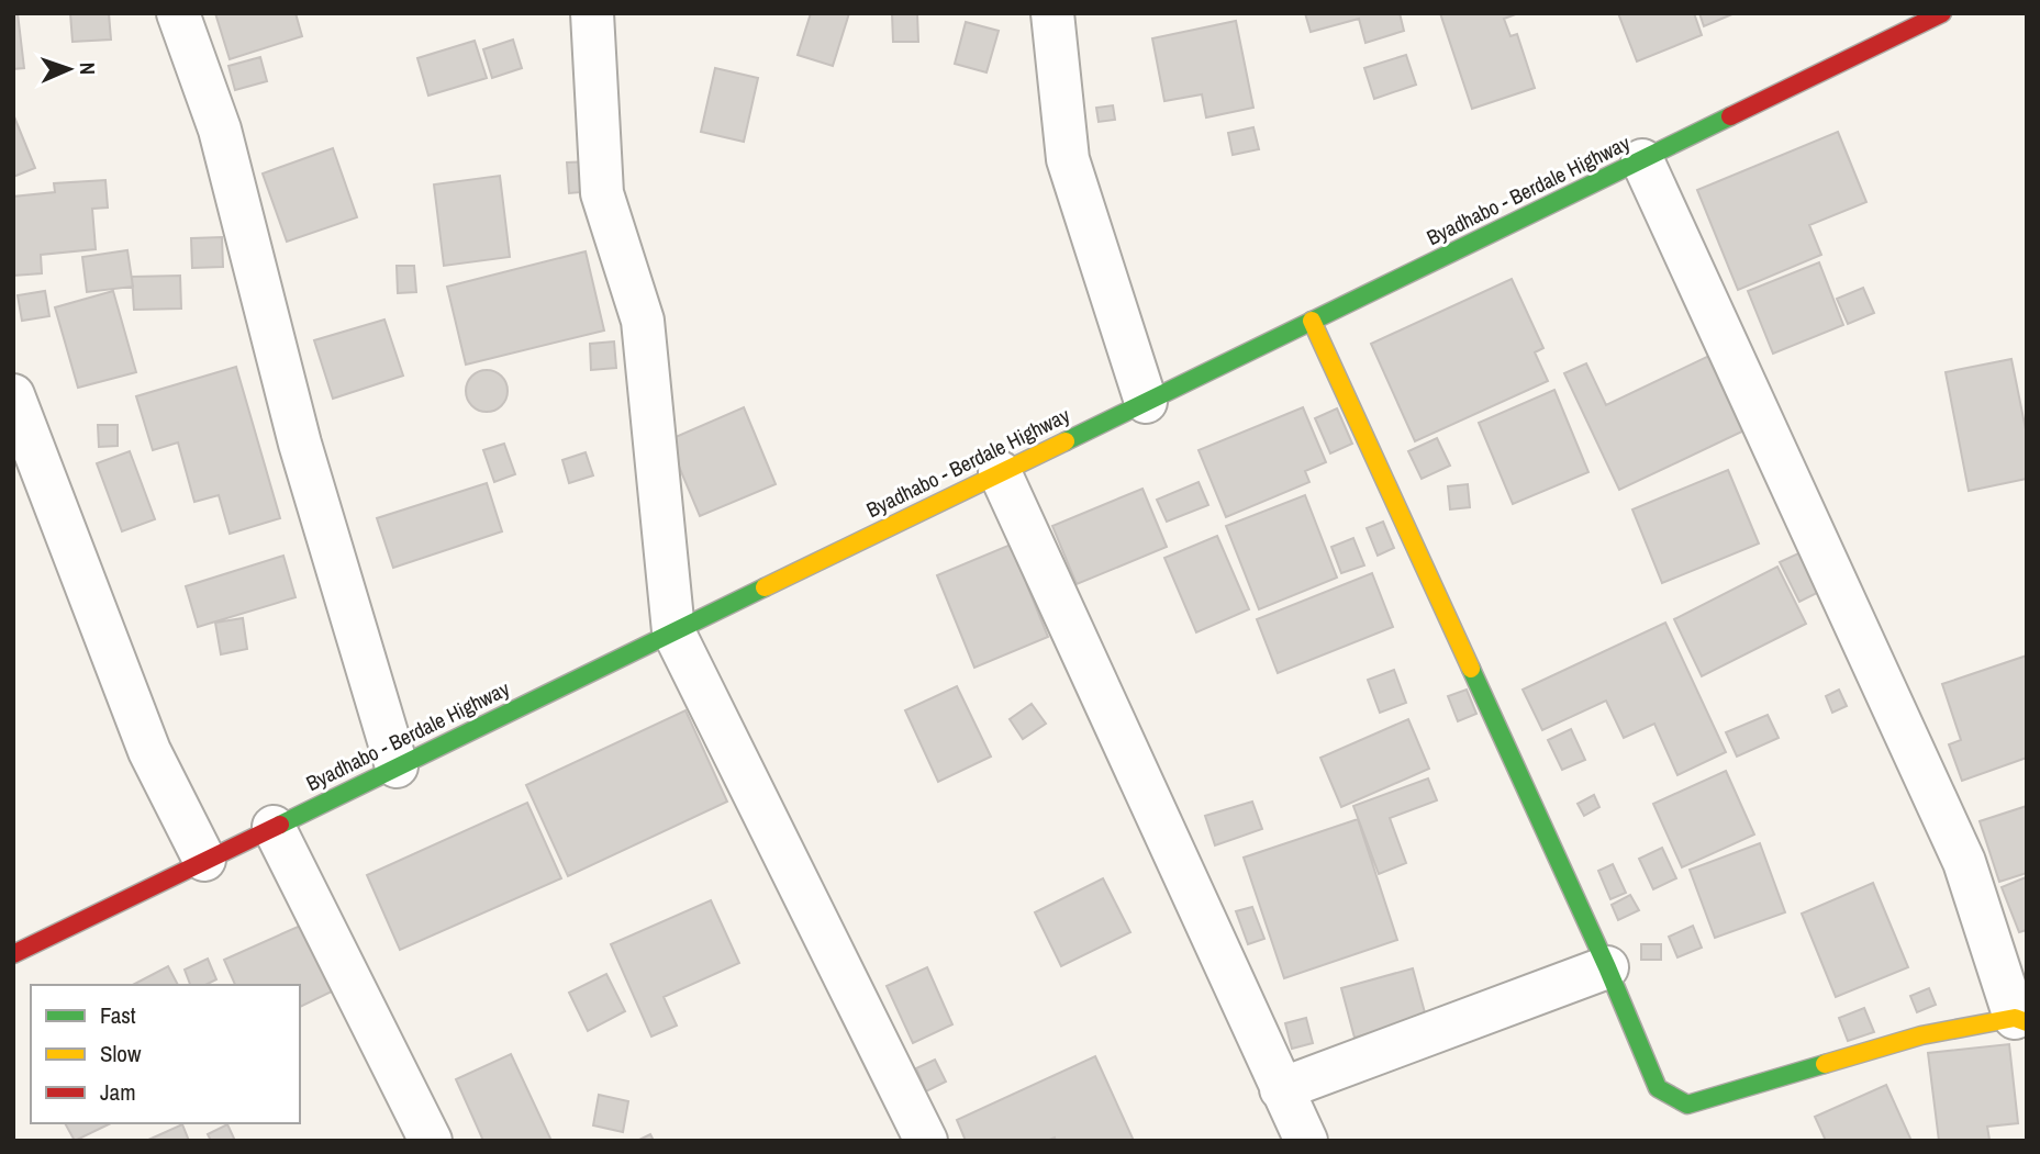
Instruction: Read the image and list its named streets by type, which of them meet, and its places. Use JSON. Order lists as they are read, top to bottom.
{
  "streets": {
    "main road": ["Byadhabo - Berdale Highway"]
  },
  "legend": ["Fast", "Slow", "Jam"],
  "north": "right"
}
